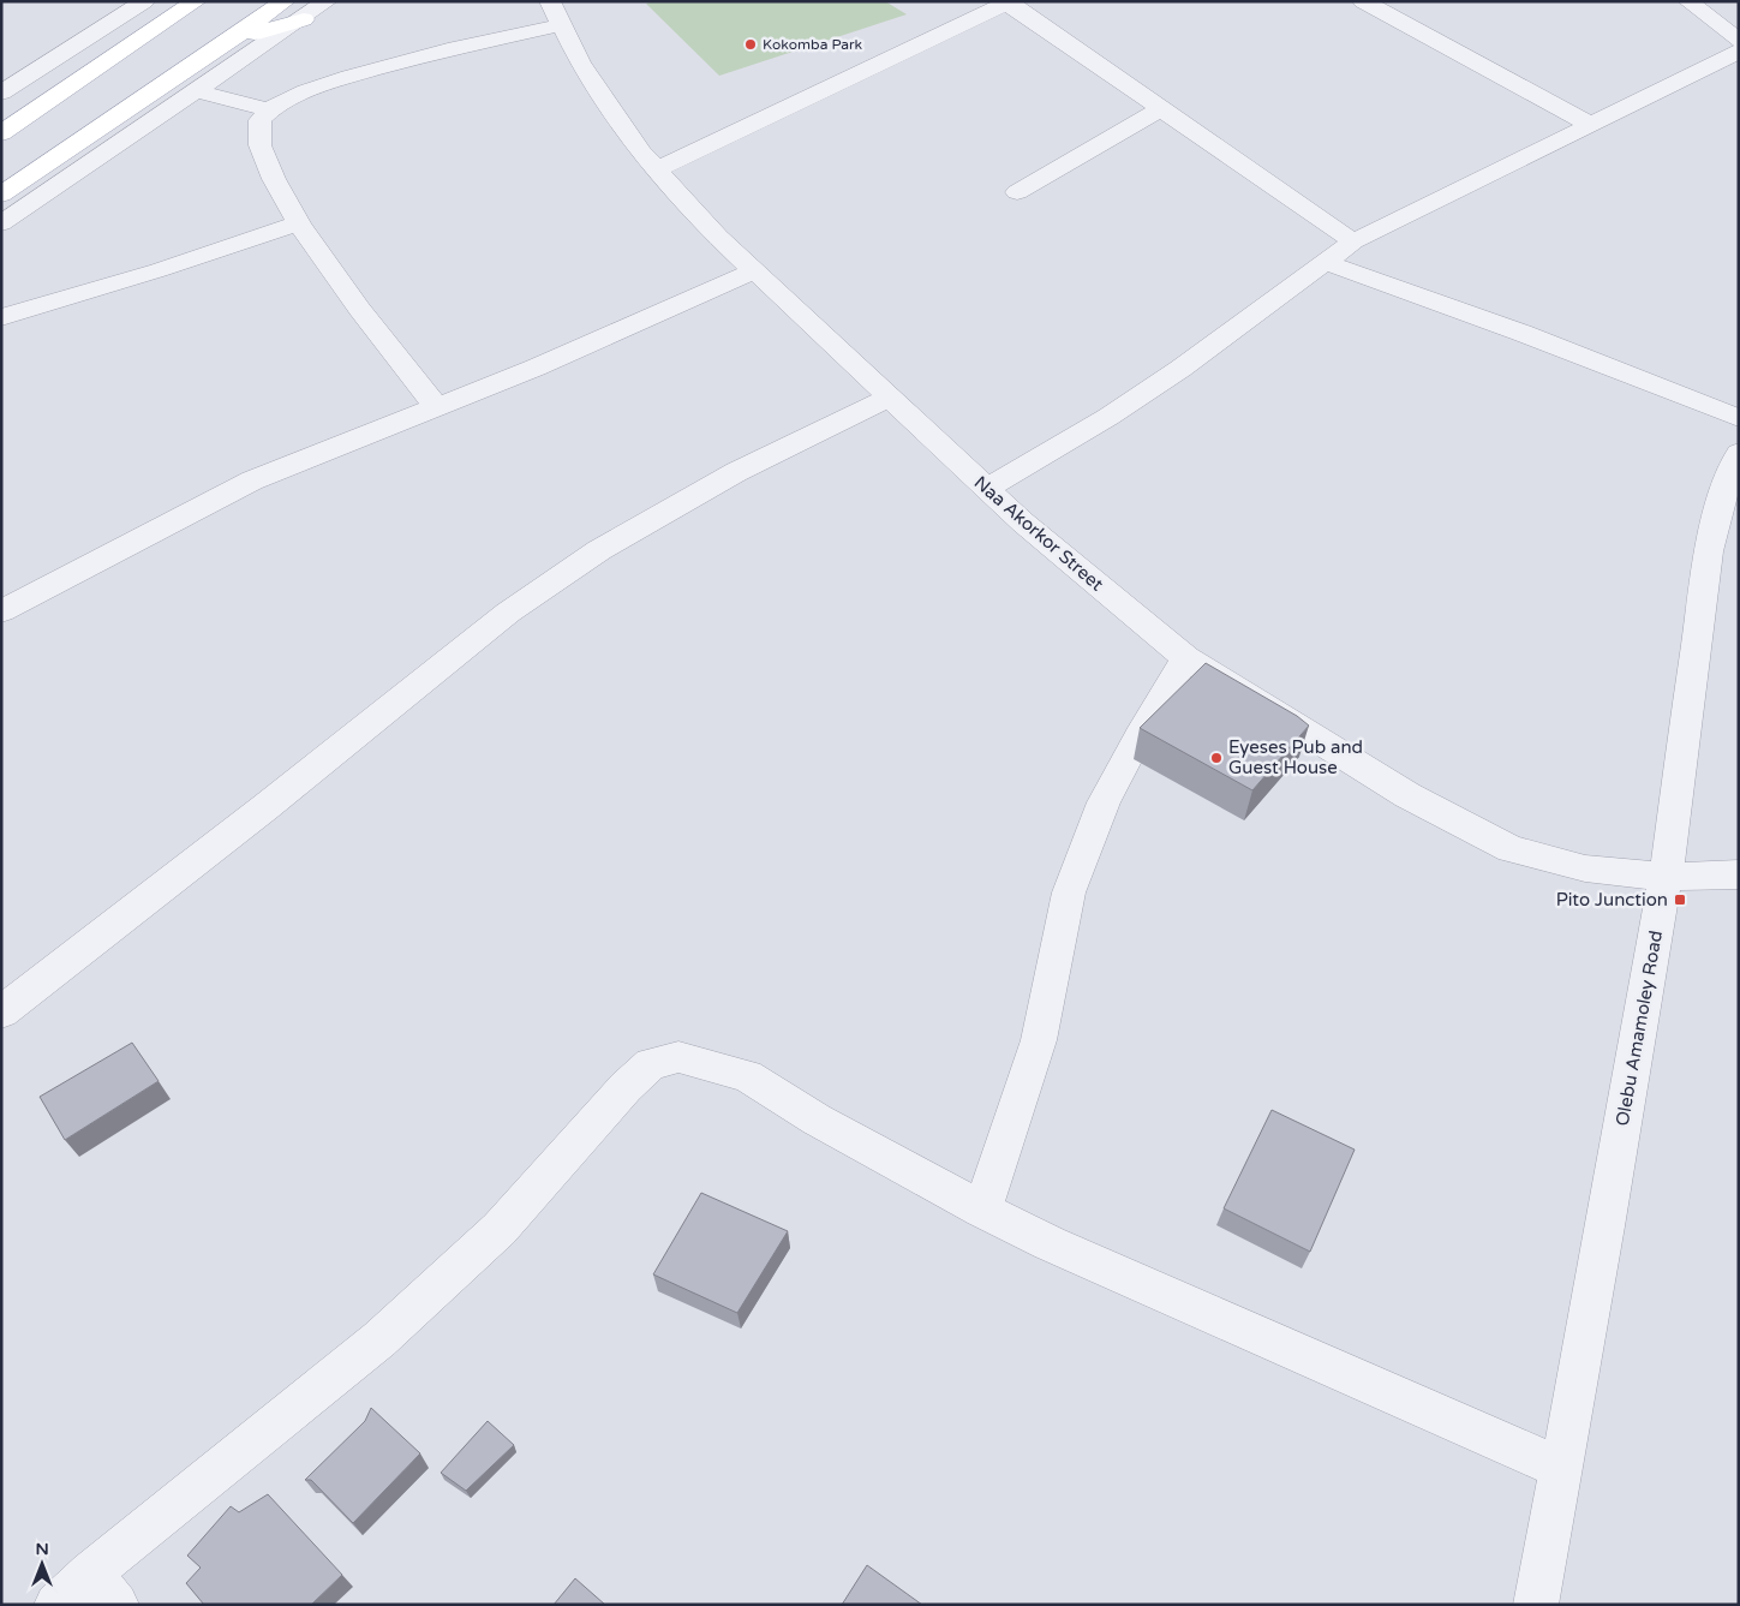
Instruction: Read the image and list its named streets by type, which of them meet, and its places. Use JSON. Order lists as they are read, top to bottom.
{
  "streets": {
    "street": ["Naa Akorkor Street", "Olebu Amamoley Road"]
  },
  "crossings": [
    ["Naa Akorkor Street", "Olebu Amamoley Road"]
  ],
  "places": {
    "other": ["Kokomba Park", "Eyeses Pub and Guest House"],
    "transit": ["Pito Junction"]
  },
  "north": "top"
}
